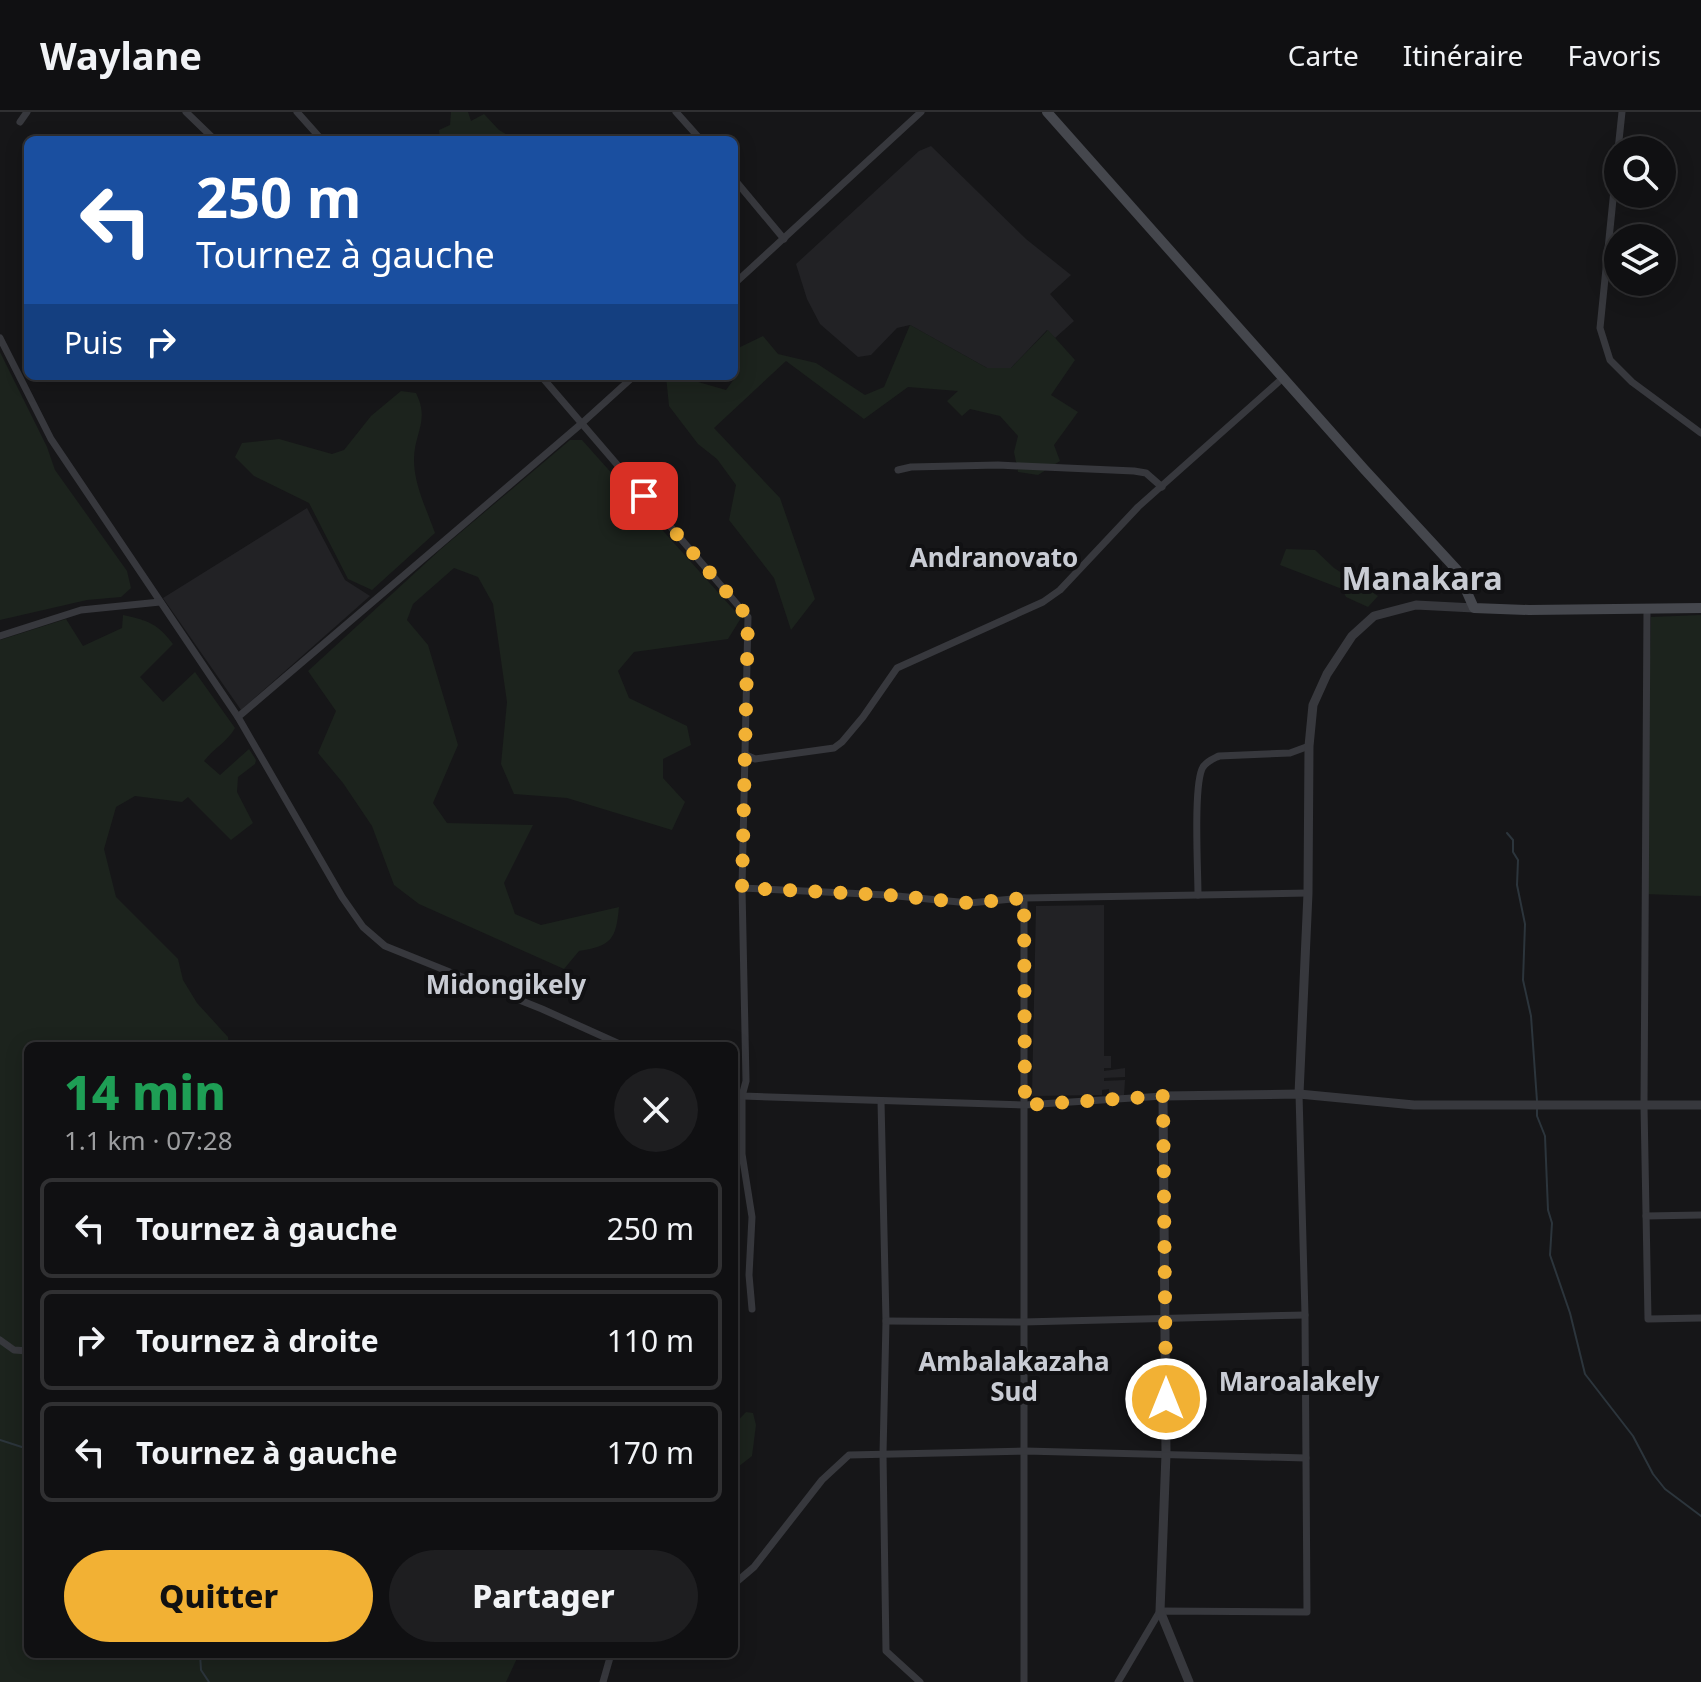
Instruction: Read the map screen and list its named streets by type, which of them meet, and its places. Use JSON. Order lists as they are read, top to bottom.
{
  "districts": [
    "Andranovato",
    "Manakara",
    "Midongikely",
    "Ambalakazaha Sud",
    "Maroalakely"
  ],
  "page": {
    "header": "Waylane",
    "nav": ["Carte", "Itinéraire", "Favoris"],
    "turn": ["250 m", "Tournez à gauche"],
    "then": "Puis",
    "heading": ["14 min", "1.1 km · 07:28"],
    "list": [
      {
        "name": "Tournez à gauche",
        "value": "250 m"
      },
      {
        "name": "Tournez à droite",
        "value": "110 m"
      },
      {
        "name": "Tournez à gauche",
        "value": "170 m"
      }
    ],
    "buttons": ["Quitter", "Partager"]
  }
}
